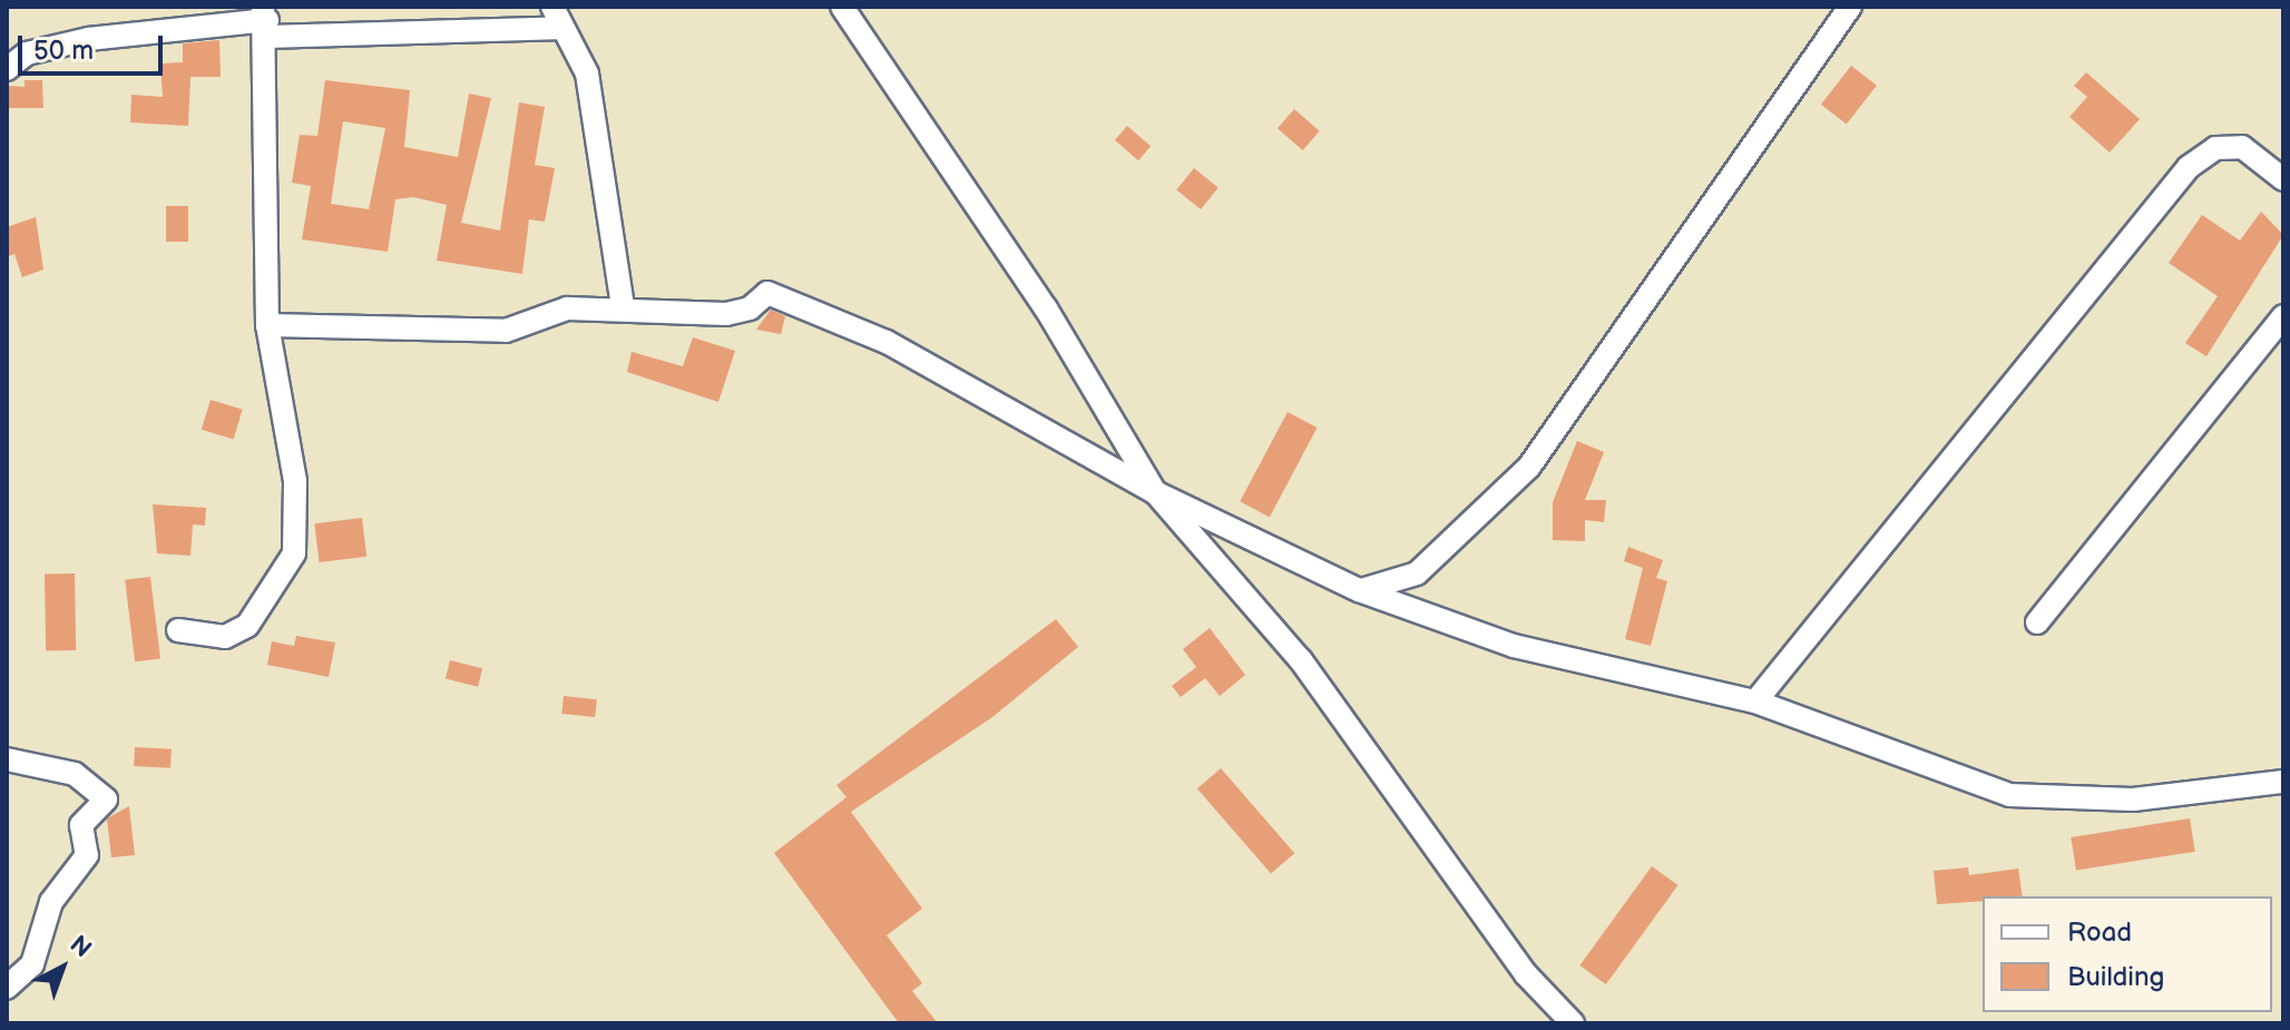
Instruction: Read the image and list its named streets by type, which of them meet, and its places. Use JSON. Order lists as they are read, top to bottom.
{
  "legend": ["Road", "Building"],
  "scale_bar": "50 m",
  "north": "top right"
}
